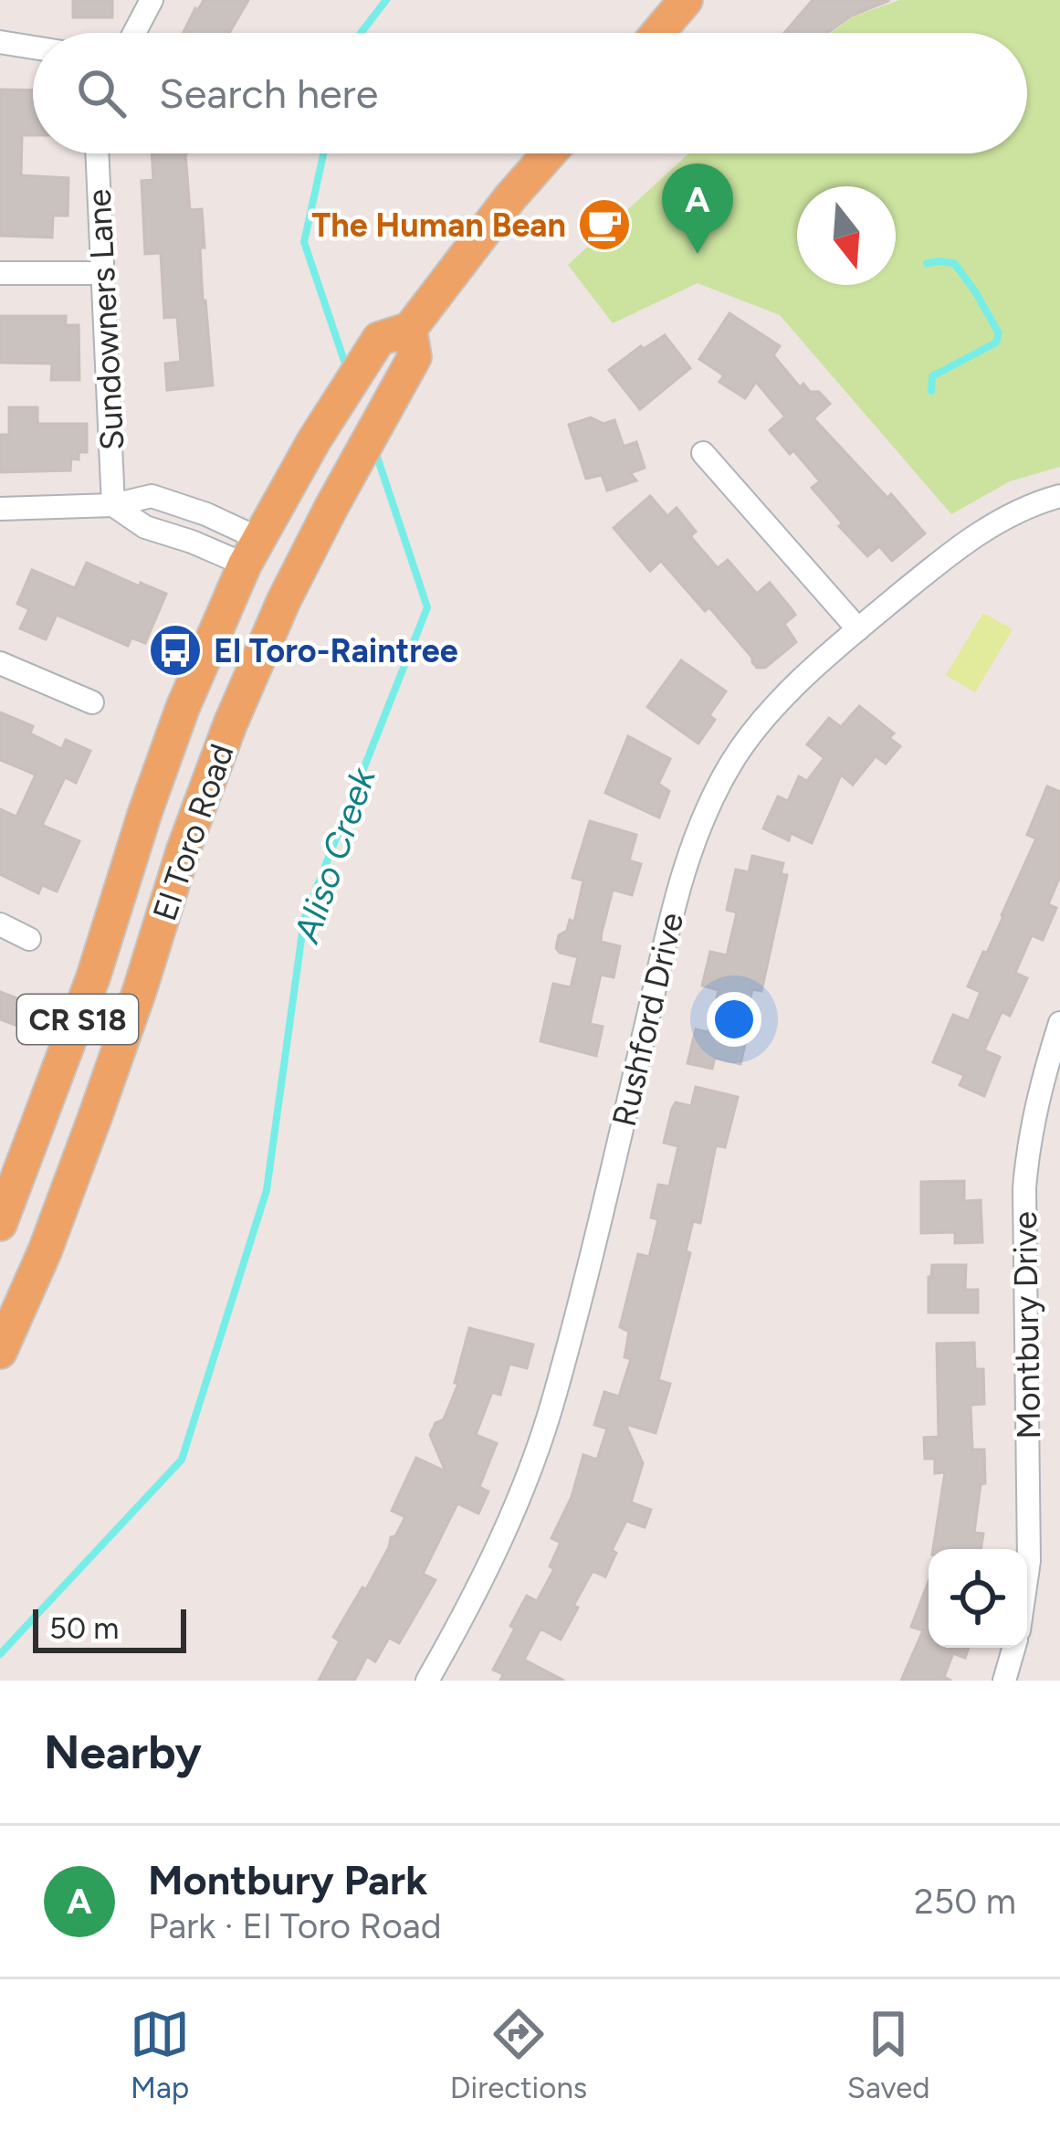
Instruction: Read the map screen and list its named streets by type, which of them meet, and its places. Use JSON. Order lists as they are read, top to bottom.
{
  "streets": {
    "main road": ["El Toro Road", "CR S18"],
    "street": ["Sundowners Lane", "Rushford Drive", "Montbury Drive"]
  },
  "water": ["Aliso Creek"],
  "places": {
    "cafe": ["The Human Bean"],
    "bus stop": ["El Toro-Raintree"]
  },
  "scale_bar": "50 m",
  "north": "bottom",
  "page": {
    "search": "Search here",
    "pins": "A",
    "scale": "50 m",
    "heading": "Nearby",
    "list": [
      {
        "mark": "A",
        "name": "Montbury Park",
        "note": "Park · El Toro Road",
        "value": "250 m"
      }
    ],
    "nav": ["Map", "Directions", "Saved"]
  }
}
